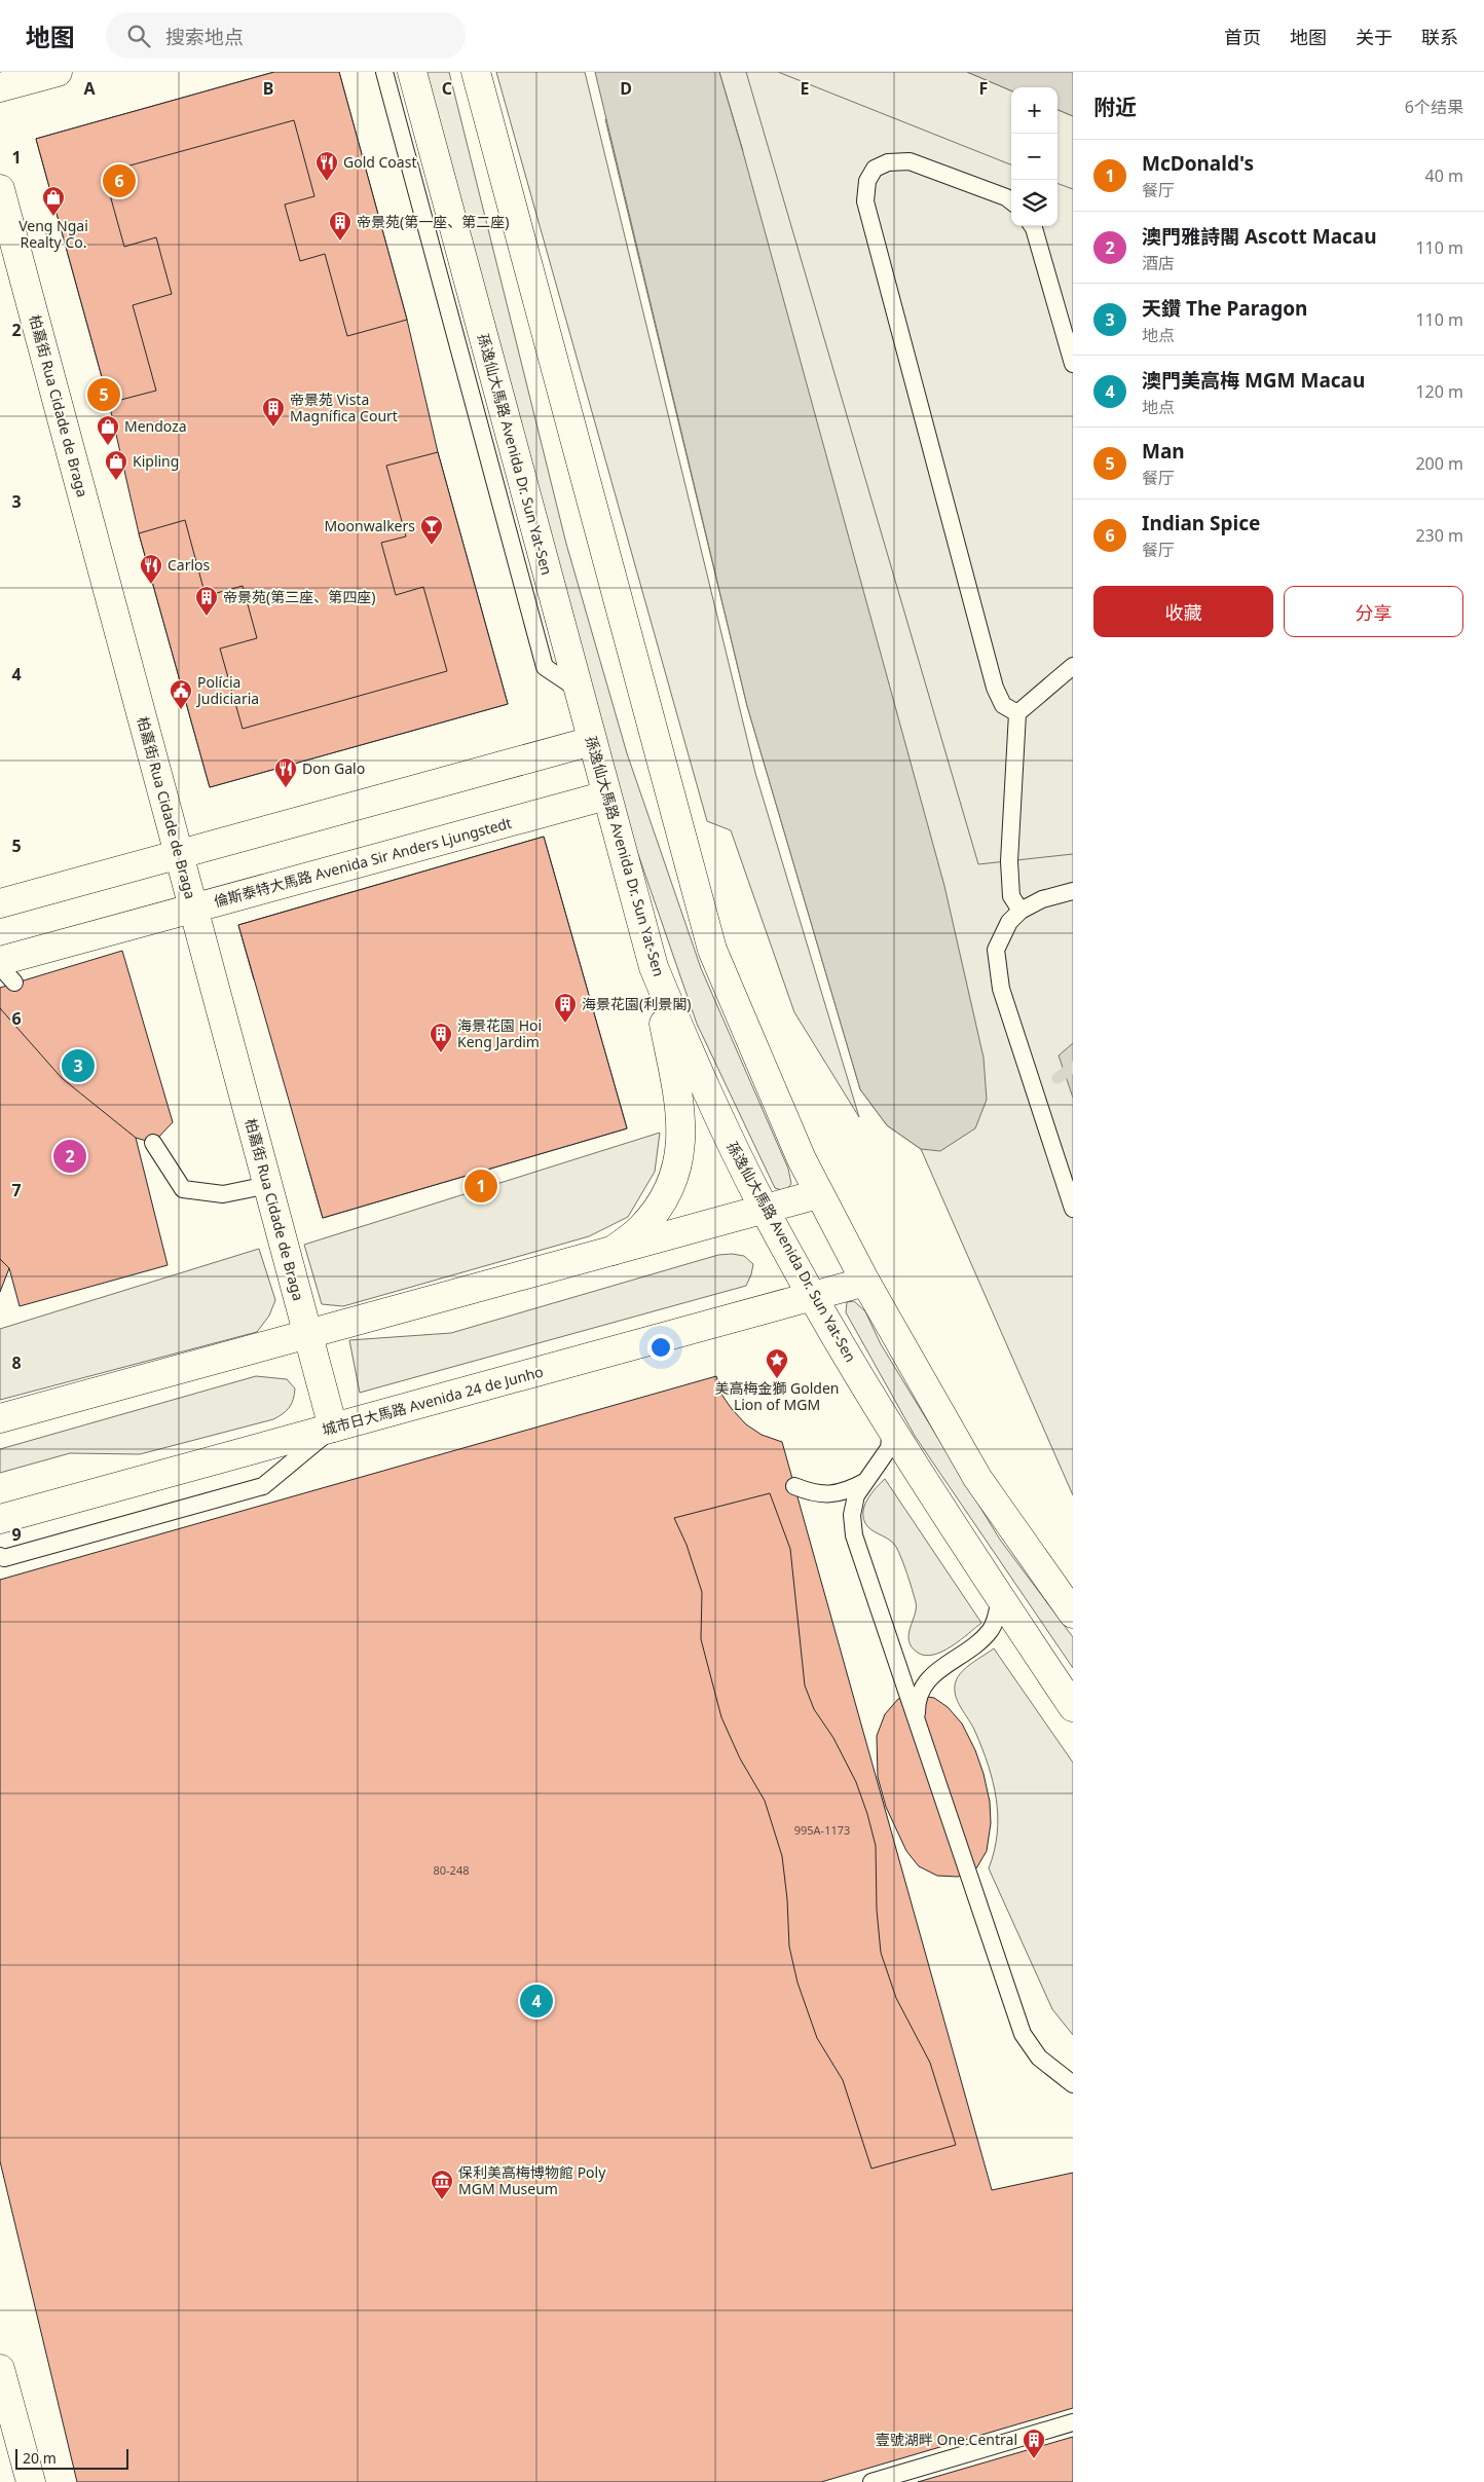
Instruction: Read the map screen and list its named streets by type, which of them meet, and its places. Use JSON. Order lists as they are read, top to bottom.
{
  "streets": {
    "main road": [
      "柏嘉街 Rua Cidade de Braga",
      "孫逸仙大馬路 Avenida Dr. Sun Yat-Sen",
      "倫斯泰特大馬路 Avenida Sir Anders Ljungstedt",
      "城市日大馬路 Avenida 24 de Junho"
    ]
  },
  "crossings": [
    ["柏嘉街 Rua Cidade de Braga", "倫斯泰特大馬路 Avenida Sir Anders Ljungstedt"],
    ["柏嘉街 Rua Cidade de Braga", "城市日大馬路 Avenida 24 de Junho"],
    ["孫逸仙大馬路 Avenida Dr. Sun Yat-Sen", "倫斯泰特大馬路 Avenida Sir Anders Ljungstedt"],
    ["孫逸仙大馬路 Avenida Dr. Sun Yat-Sen", "城市日大馬路 Avenida 24 de Junho"]
  ],
  "places": {
    "restaurant": ["Gold Coast", "Carlos", "Don Galo"],
    "shop": ["Veng Ngai Realty Co.", "Mendoza", "Kipling"],
    "building": [
      "帝景苑(第一座、第二座)",
      "帝景苑 Vista Magnífica Court",
      "帝景苑(第三座、第四座)",
      "海景花園(利景閣)",
      "海景花園 Hoi Keng Jardim",
      "壹號湖畔 One Central"
    ],
    "bar": ["Moonwalkers"],
    "public building": ["Polícia Judiciaria"],
    "place": ["美高梅金獅 Golden Lion of MGM"],
    "museum": ["保利美高梅博物館 Poly MGM Museum"]
  },
  "house_numbers": ["995A-1173", "80-248"],
  "scale_bar": "20 m",
  "page": {
    "header": "地图",
    "search": "搜索地点",
    "nav": [
      "首页",
      "地图",
      "关于",
      "联系"
    ],
    "heading": ["附近", "6个结果"],
    "map_buttons": ["+", "−"],
    "list": [
      {
        "mark": "1",
        "name": "McDonald's",
        "note": "餐厅",
        "value": "40 m"
      },
      {
        "mark": "2",
        "name": "澳門雅詩閣 Ascott Macau",
        "note": "酒店",
        "value": "110 m"
      },
      {
        "mark": "3",
        "name": "天鑽 The Paragon",
        "note": "地点",
        "value": "110 m"
      },
      {
        "mark": "4",
        "name": "澳門美高梅 MGM Macau",
        "note": "地点",
        "value": "120 m"
      },
      {
        "mark": "5",
        "name": "Man",
        "note": "餐厅",
        "value": "200 m"
      },
      {
        "mark": "6",
        "name": "Indian Spice",
        "note": "餐厅",
        "value": "230 m"
      }
    ],
    "pins": [
      "6",
      "5",
      "3",
      "2",
      "1",
      "4"
    ],
    "buttons": ["收藏", "分享"],
    "scale": "20 m"
  },
  "grid": {
    "columns": [
      "A",
      "B",
      "C",
      "D",
      "E",
      "F"
    ],
    "rows": [
      "1",
      "2",
      "3",
      "4",
      "5",
      "6",
      "7",
      "8",
      "9"
    ]
  }
}
